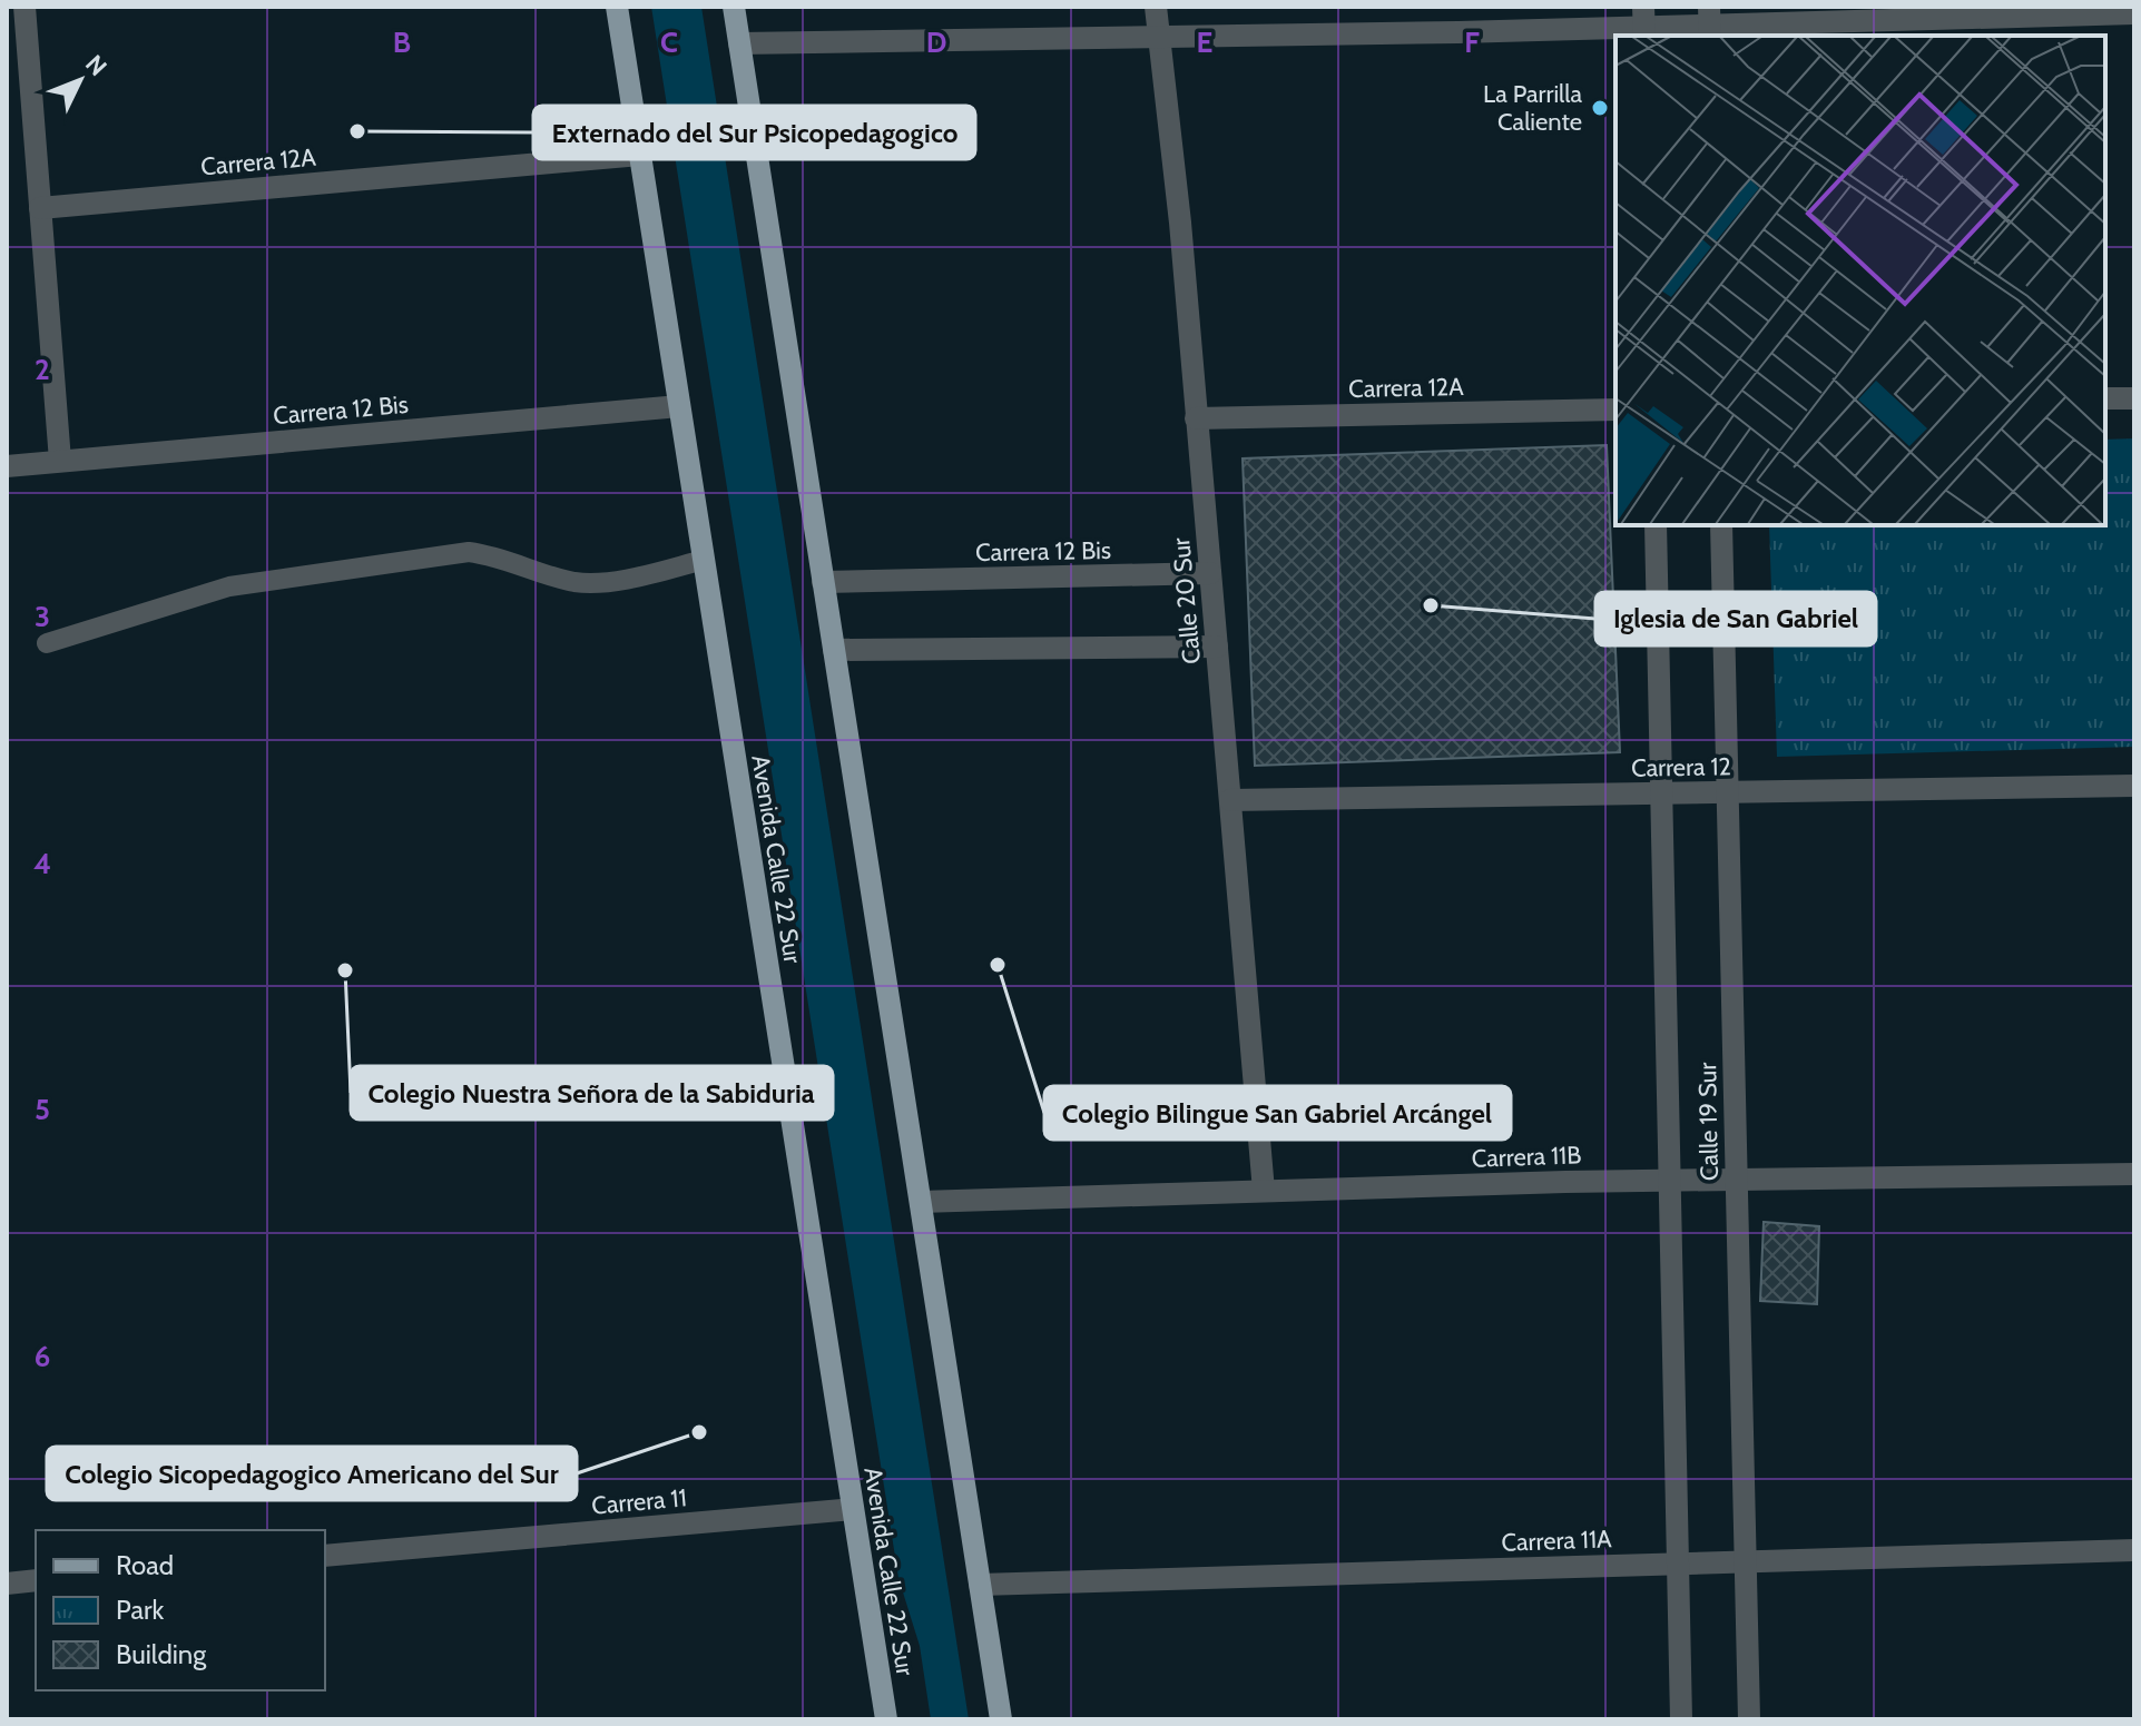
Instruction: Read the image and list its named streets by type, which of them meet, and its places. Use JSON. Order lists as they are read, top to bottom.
{
  "streets": {
    "main road": ["Avenida Calle 22 Sur"],
    "street": [
      "Carrera 12A",
      "Carrera 12 Bis",
      "Calle 20 Sur",
      "Carrera 12",
      "Calle 19 Sur",
      "Carrera 11B",
      "Carrera 11",
      "Carrera 11A"
    ]
  },
  "crossings": [
    ["Carrera 12A", "Calle 20 Sur"],
    ["Carrera 12A", "Avenida Calle 22 Sur"],
    ["Carrera 12 Bis", "Calle 20 Sur"],
    ["Carrera 12 Bis", "Avenida Calle 22 Sur"],
    ["Calle 20 Sur", "Carrera 12"],
    ["Calle 20 Sur", "Carrera 11B"],
    ["Carrera 12", "Calle 19 Sur"],
    ["Avenida Calle 22 Sur", "Carrera 11"],
    ["Calle 19 Sur", "Carrera 11B"],
    ["Calle 19 Sur", "Carrera 11A"]
  ],
  "places": [
    "La Parrilla Caliente",
    "Externado del Sur Psicopedagogico",
    "Iglesia de San Gabriel",
    "Colegio Bilingue San Gabriel Arcángel",
    "Colegio Nuestra Señora de la Sabiduria",
    "Colegio Sicopedagogico Americano del Sur"
  ],
  "legend": ["Road", "Park", "Building"],
  "north": "top right",
  "grid": {
    "columns": [
      "B",
      "C",
      "D",
      "E",
      "F"
    ],
    "rows": [
      "2",
      "3",
      "4",
      "5",
      "6"
    ]
  }
}
